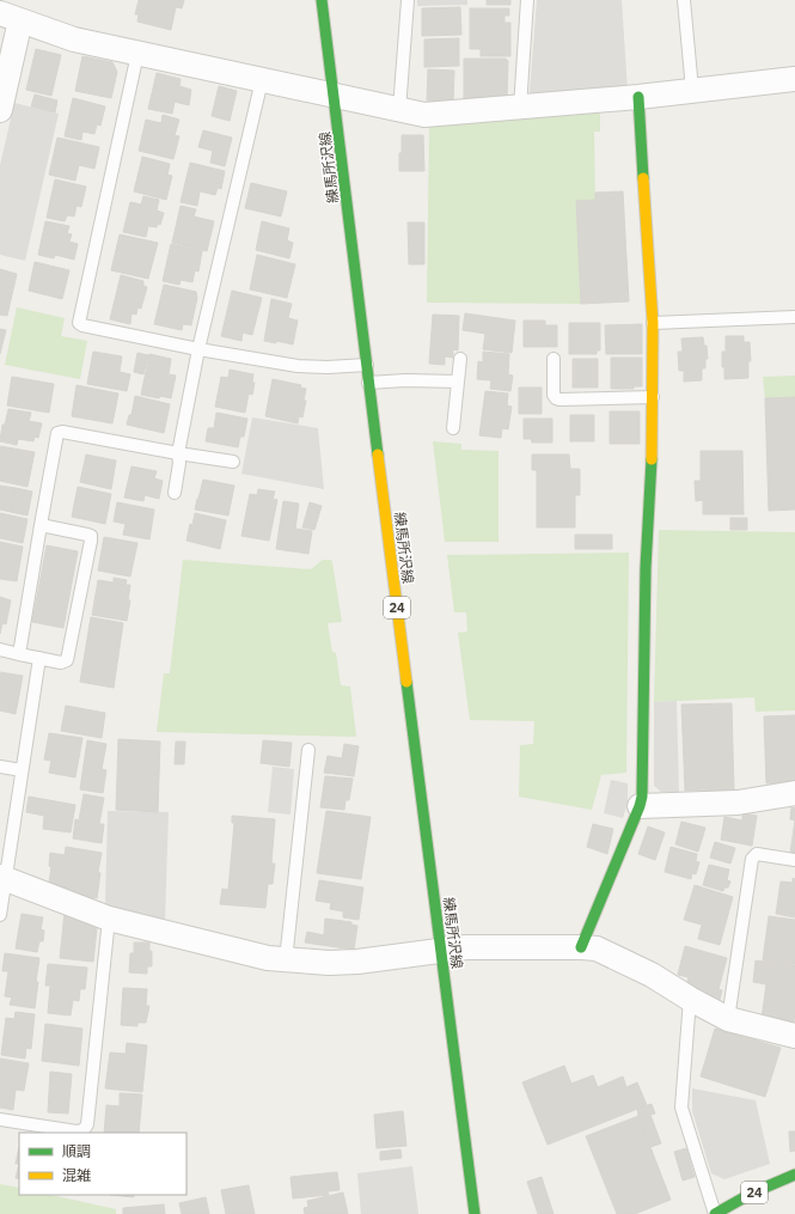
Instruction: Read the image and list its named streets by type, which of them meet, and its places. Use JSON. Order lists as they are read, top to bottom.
{
  "streets": {
    "main road": ["練馬所沢線", "24"]
  },
  "legend": ["順調", "混雑"]
}
